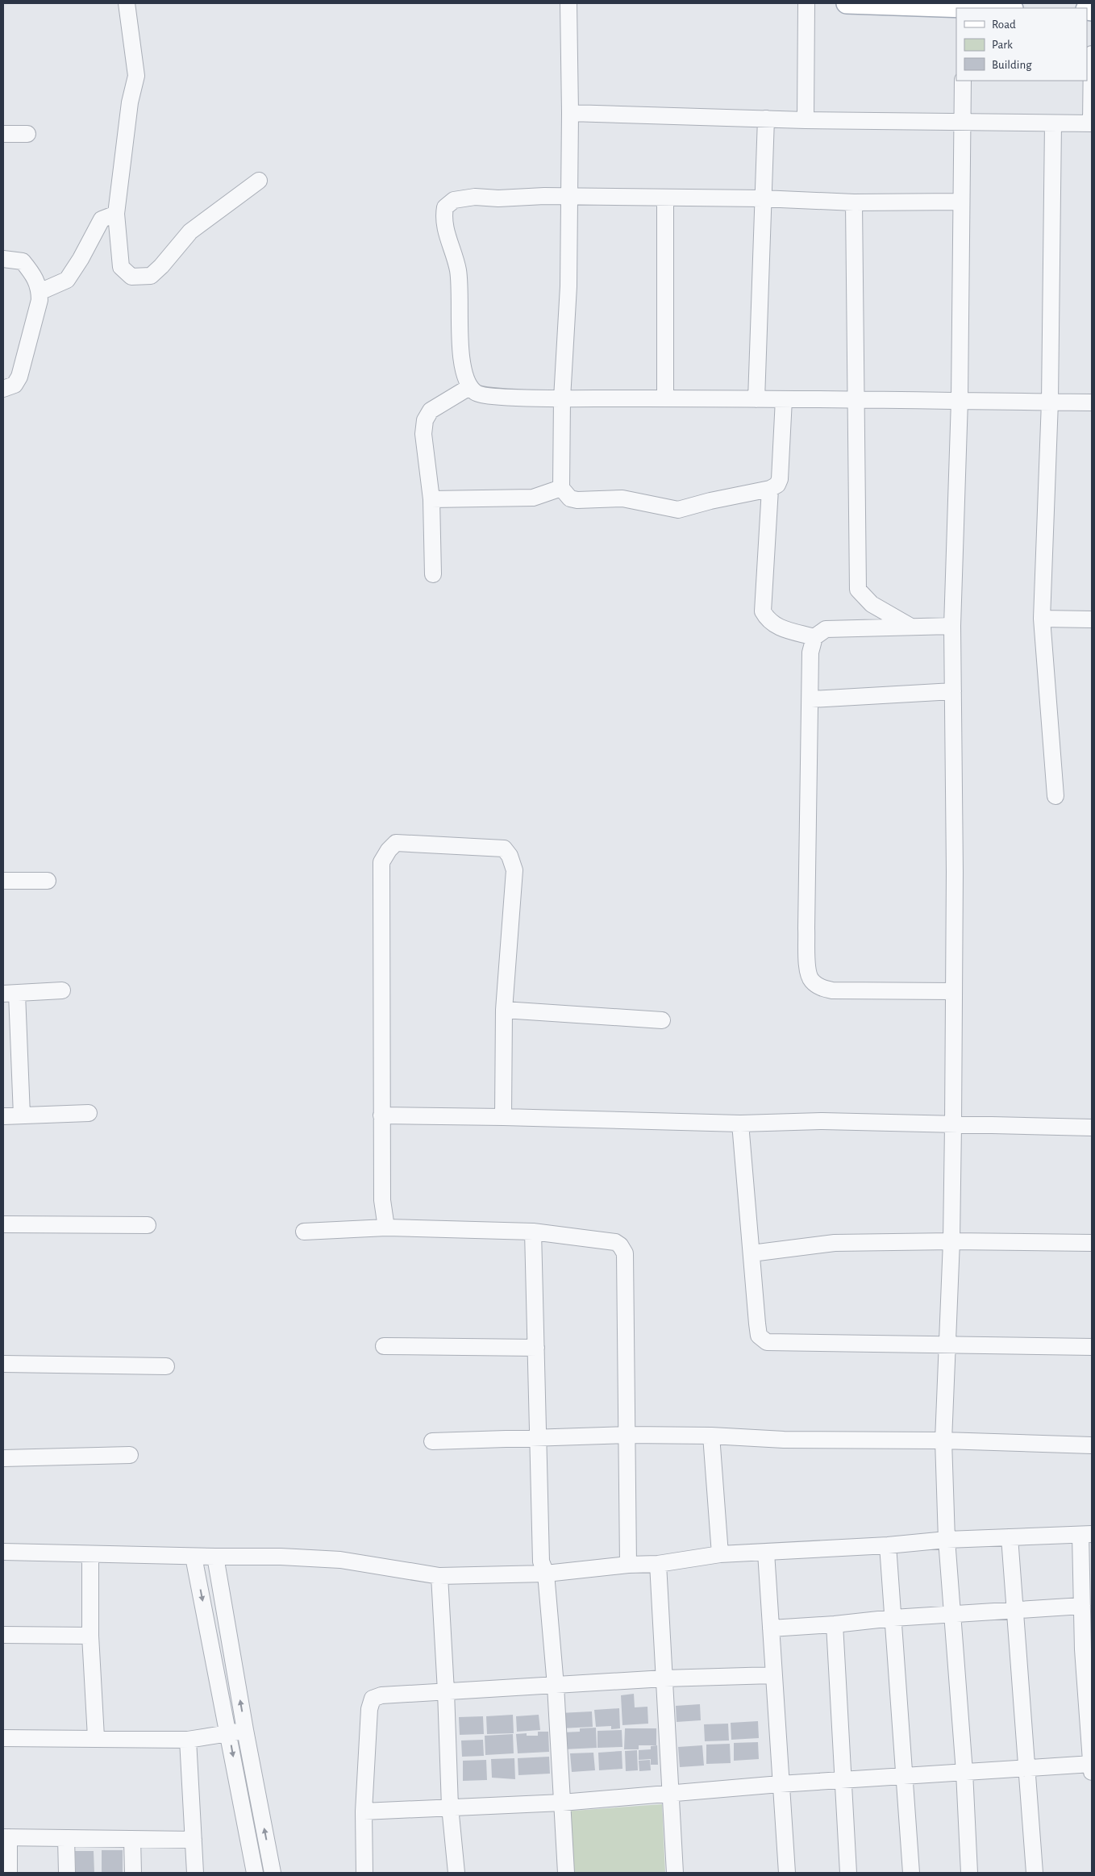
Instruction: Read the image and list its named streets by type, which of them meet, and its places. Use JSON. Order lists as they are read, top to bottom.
{
  "legend": ["Road", "Park", "Building"]
}
